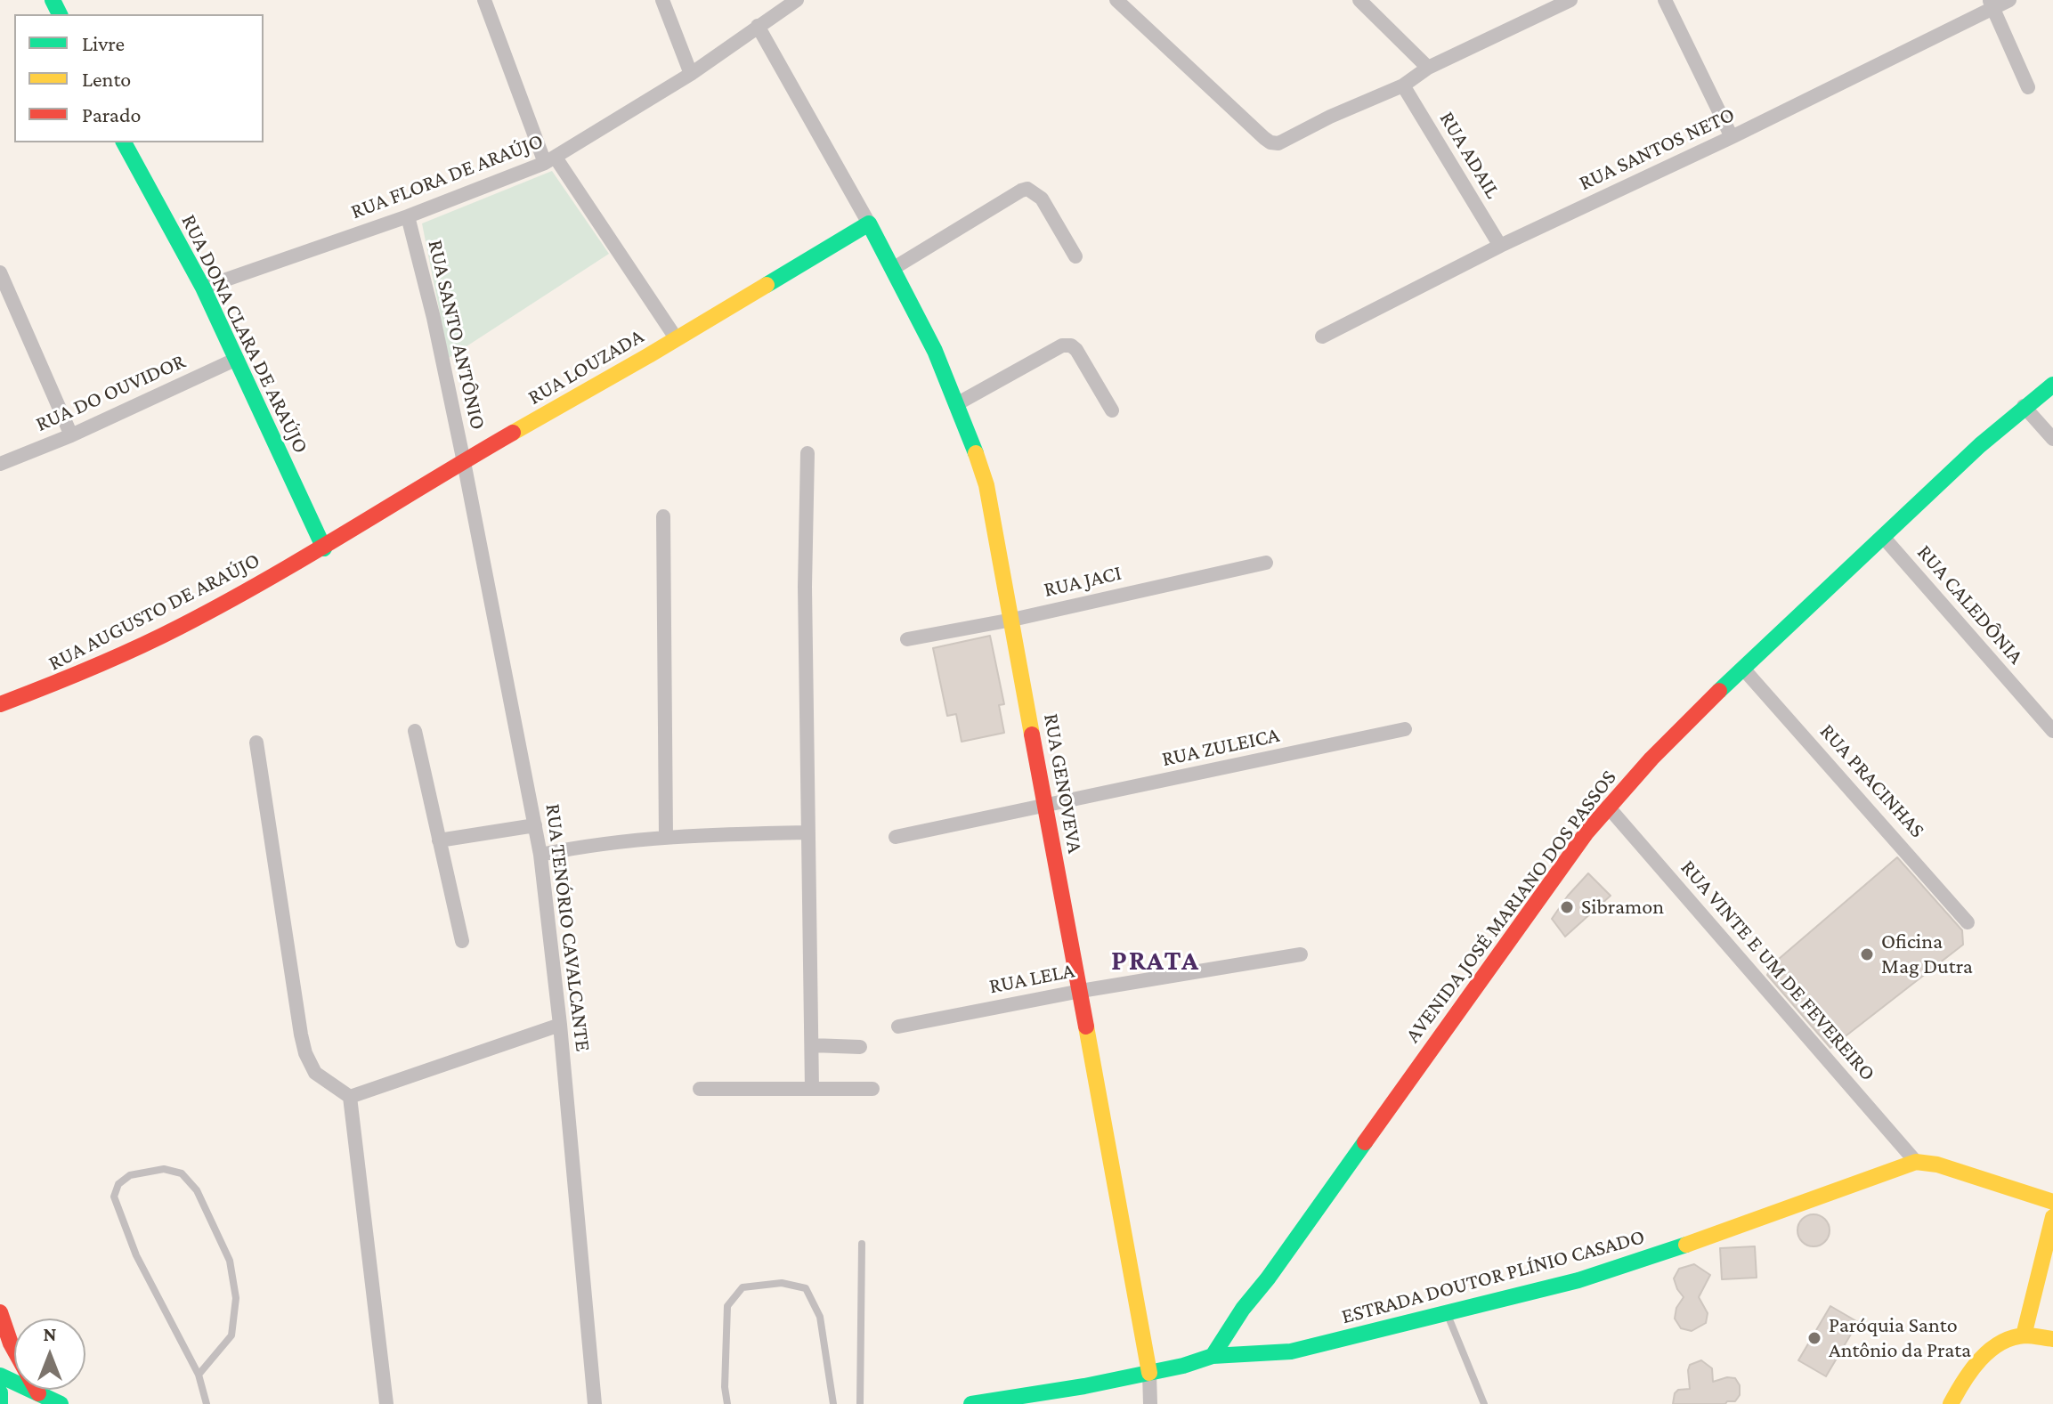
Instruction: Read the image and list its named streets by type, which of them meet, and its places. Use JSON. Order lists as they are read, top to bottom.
{
  "streets": {
    "street": [
      "RUA SANTOS NETO",
      "RUA ADAIL",
      "RUA FLORA DE ARAÚJO",
      "RUA DONA CLARA DE ARAÚJO",
      "RUA SANTO ANTÔNIO",
      "RUA LOUZADA",
      "RUA DO OUVIDOR",
      "RUA JACI",
      "RUA CALEDÔNIA",
      "RUA AUGUSTO DE ARAÚJO",
      "RUA ZULEICA",
      "RUA PRACINHAS",
      "RUA GENOVEVA",
      "AVENIDA JOSÉ MARIANO DOS PASSOS",
      "RUA TENÓRIO CAVALCANTE",
      "RUA VINTE E UM DE FEVEREIRO",
      "RUA LELA",
      "ESTRADA DOUTOR PLÍNIO CASADO"
    ]
  },
  "crossings": [
    ["RUA SANTOS NETO", "RUA ADAIL"],
    ["RUA FLORA DE ARAÚJO", "RUA DONA CLARA DE ARAÚJO"],
    ["RUA FLORA DE ARAÚJO", "RUA SANTO ANTÔNIO"],
    ["RUA DONA CLARA DE ARAÚJO", "RUA LOUZADA"],
    ["RUA DONA CLARA DE ARAÚJO", "RUA DO OUVIDOR"],
    ["RUA DONA CLARA DE ARAÚJO", "RUA AUGUSTO DE ARAÚJO"],
    ["RUA SANTO ANTÔNIO", "RUA LOUZADA"],
    ["RUA SANTO ANTÔNIO", "RUA TENÓRIO CAVALCANTE"],
    ["RUA LOUZADA", "RUA AUGUSTO DE ARAÚJO"],
    ["RUA LOUZADA", "RUA GENOVEVA"],
    ["RUA LOUZADA", "RUA TENÓRIO CAVALCANTE"],
    ["RUA JACI", "RUA GENOVEVA"],
    ["RUA CALEDÔNIA", "AVENIDA JOSÉ MARIANO DOS PASSOS"],
    ["RUA ZULEICA", "RUA GENOVEVA"],
    ["RUA PRACINHAS", "AVENIDA JOSÉ MARIANO DOS PASSOS"],
    ["RUA GENOVEVA", "RUA LELA"],
    ["RUA GENOVEVA", "ESTRADA DOUTOR PLÍNIO CASADO"],
    ["AVENIDA JOSÉ MARIANO DOS PASSOS", "RUA VINTE E UM DE FEVEREIRO"],
    ["AVENIDA JOSÉ MARIANO DOS PASSOS", "ESTRADA DOUTOR PLÍNIO CASADO"],
    ["RUA VINTE E UM DE FEVEREIRO", "ESTRADA DOUTOR PLÍNIO CASADO"]
  ],
  "districts": ["PRATA"],
  "places": ["Sibramon", "Oficina Mag Dutra", "Paróquia Santo Antônio da Prata"],
  "legend": ["Livre", "Lento", "Parado"],
  "north": "top"
}
